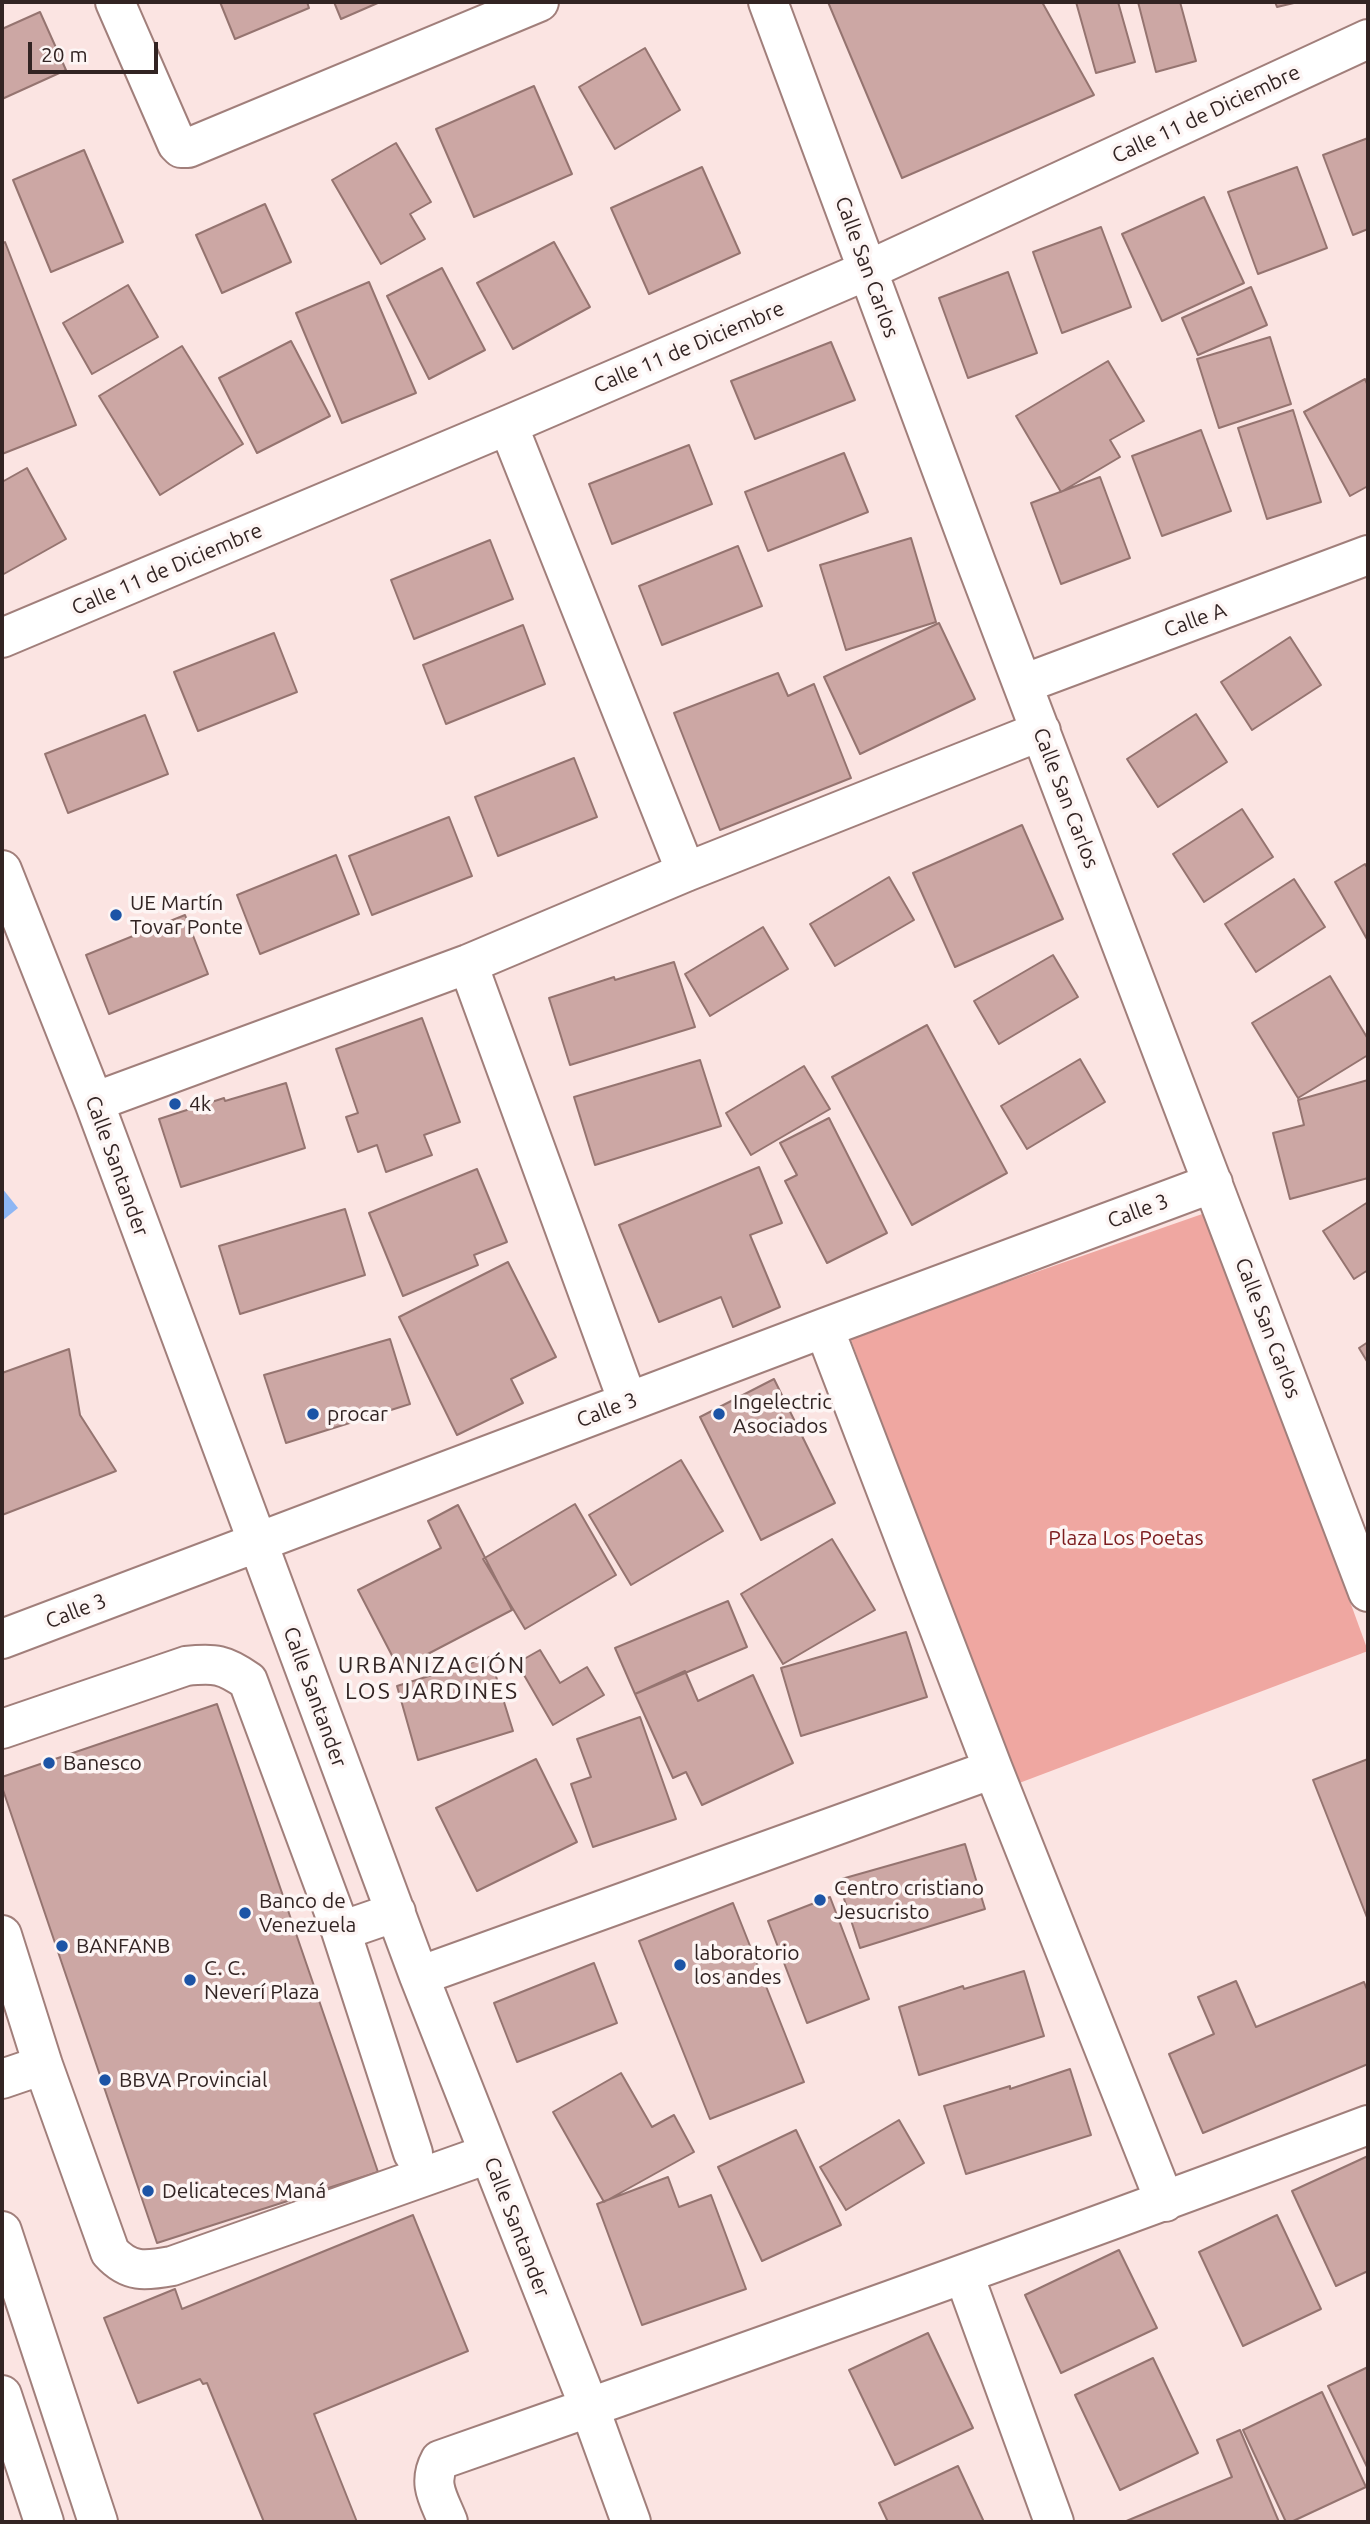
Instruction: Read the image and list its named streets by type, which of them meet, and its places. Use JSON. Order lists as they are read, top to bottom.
{
  "streets": {
    "street": [
      "Calle 11 de Diciembre",
      "Calle San Carlos",
      "Calle A",
      "Calle Santander",
      "Calle 3"
    ]
  },
  "crossings": [
    ["Calle 11 de Diciembre", "Calle San Carlos"],
    ["Calle San Carlos", "Calle A"],
    ["Calle San Carlos", "Calle 3"],
    ["Calle Santander", "Calle 3"]
  ],
  "districts": ["URBANIZACIÓN LOS JARDINES"],
  "parks": ["Plaza Los Poetas"],
  "places": [
    "UE Martín Tovar Ponte",
    "4k",
    "procar",
    "Ingelectric Asociados",
    "Banesco",
    "Centro cristiano Jesucristo",
    "Banco de Venezuela",
    "BANFANB",
    "laboratorio los andes",
    "C. C. Neverí Plaza",
    "BBVA Provincial",
    "Delicateces Maná"
  ],
  "scale_bar": "20 m"
}
